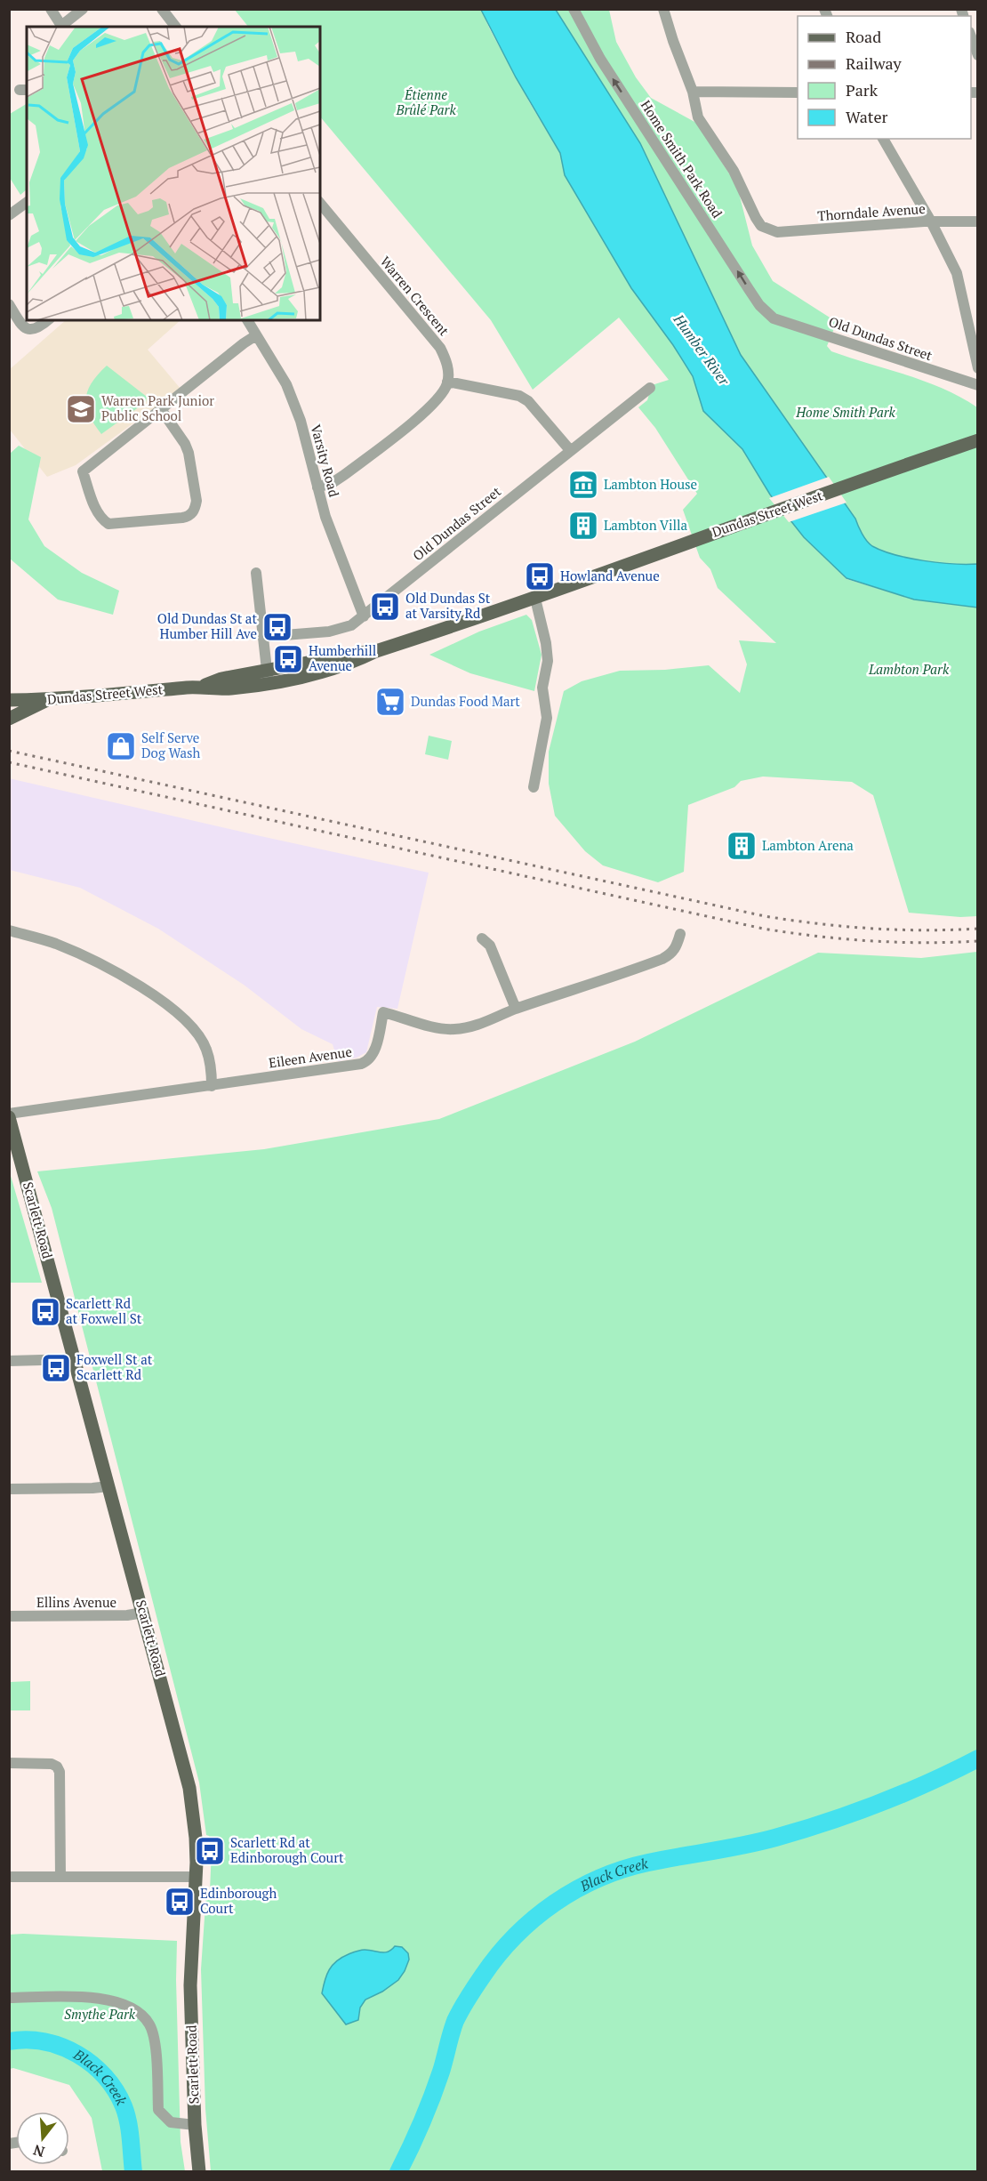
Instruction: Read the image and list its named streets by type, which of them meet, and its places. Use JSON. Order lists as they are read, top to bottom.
{
  "streets": {
    "main road": ["Dundas Street West", "Scarlett Road"],
    "street": [
      "Home Smith Park Road",
      "Thorndale Avenue",
      "Warren Crescent",
      "Old Dundas Street",
      "Varsity Road",
      "Eileen Avenue",
      "Ellins Avenue"
    ]
  },
  "crossings": [
    ["Home Smith Park Road", "Old Dundas Street"],
    ["Old Dundas Street", "Varsity Road"],
    ["Eileen Avenue", "Scarlett Road"],
    ["Scarlett Road", "Ellins Avenue"]
  ],
  "one_way": ["Home Smith Park Road"],
  "water": ["Humber River", "Black Creek"],
  "parks": [
    "Étienne Brûlé Park",
    "Home Smith Park",
    "Lambton Park",
    "Smythe Park"
  ],
  "places": {
    "school or university": ["Warren Park Junior Public School"],
    "museum": ["Lambton House"],
    "building": ["Lambton Villa", "Lambton Arena"],
    "bus stop": [
      "Howland Avenue",
      "Old Dundas St at Varsity Rd",
      "Old Dundas St at Humber Hill Ave",
      "Humberhill Avenue",
      "Scarlett Rd at Foxwell St",
      "Foxwell St at Scarlett Rd",
      "Scarlett Rd at Edinborough Court",
      "Edinborough Court"
    ],
    "supermarket": ["Dundas Food Mart"],
    "shop": ["Self Serve Dog Wash"]
  },
  "legend": [
    "Road",
    "Railway",
    "Park",
    "Water"
  ],
  "north": "bottom"
}
